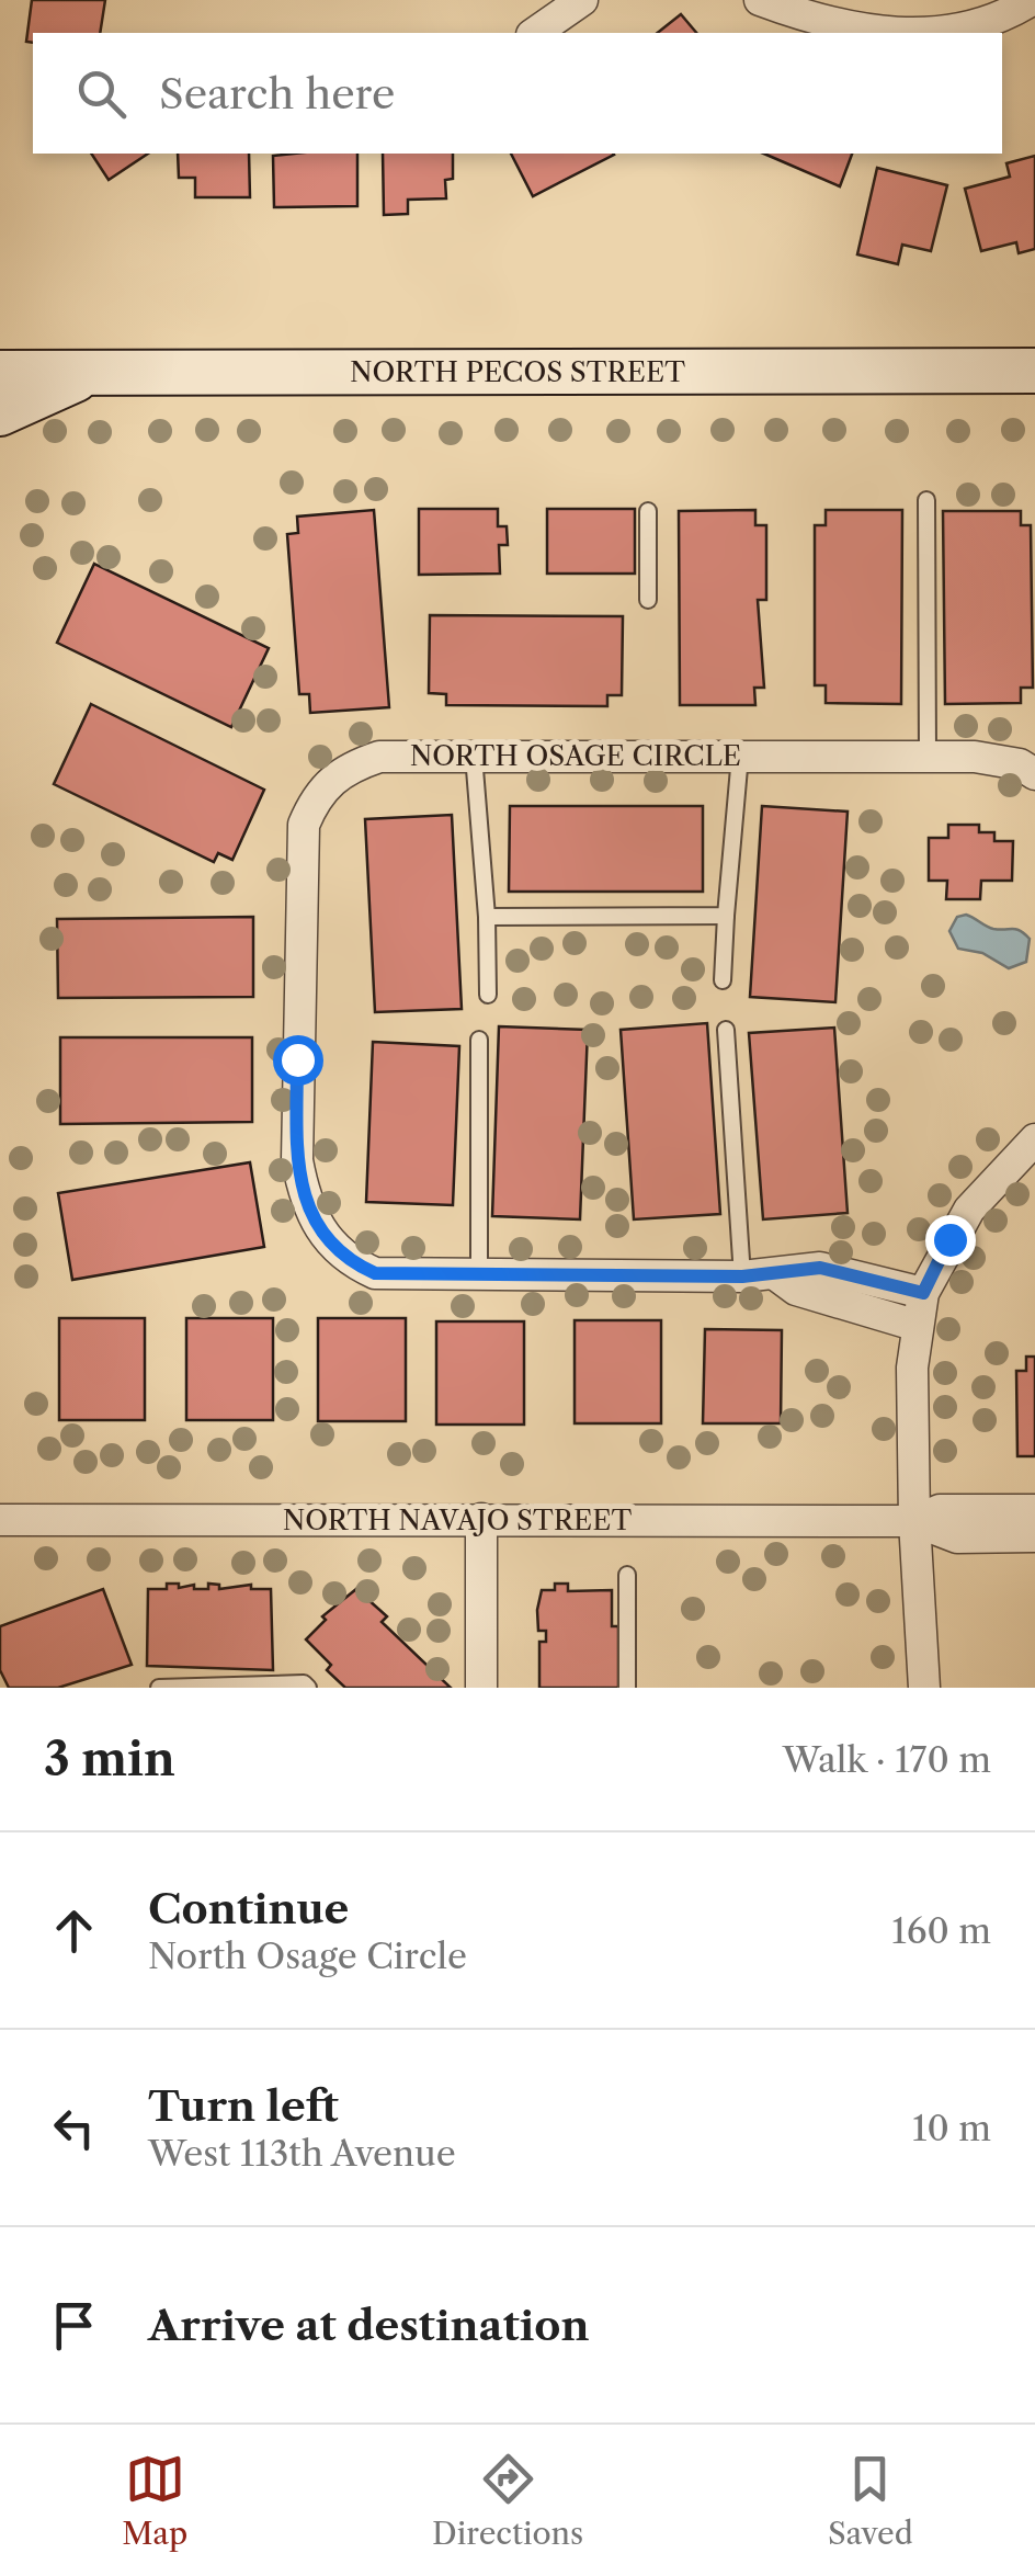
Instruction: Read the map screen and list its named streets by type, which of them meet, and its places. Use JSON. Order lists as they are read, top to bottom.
{
  "streets": {
    "street": ["NORTH PECOS STREET", "NORTH OSAGE CIRCLE", "NORTH NAVAJO STREET"]
  },
  "page": {
    "search": "Search here",
    "heading": ["3 min", "Walk · 170 m"],
    "list": [
      ["Continue", "North Osage Circle", "160 m"],
      ["Turn left", "West 113th Avenue", "10 m"],
      "Arrive at destination"
    ],
    "nav": ["Map", "Directions", "Saved"]
  }
}
